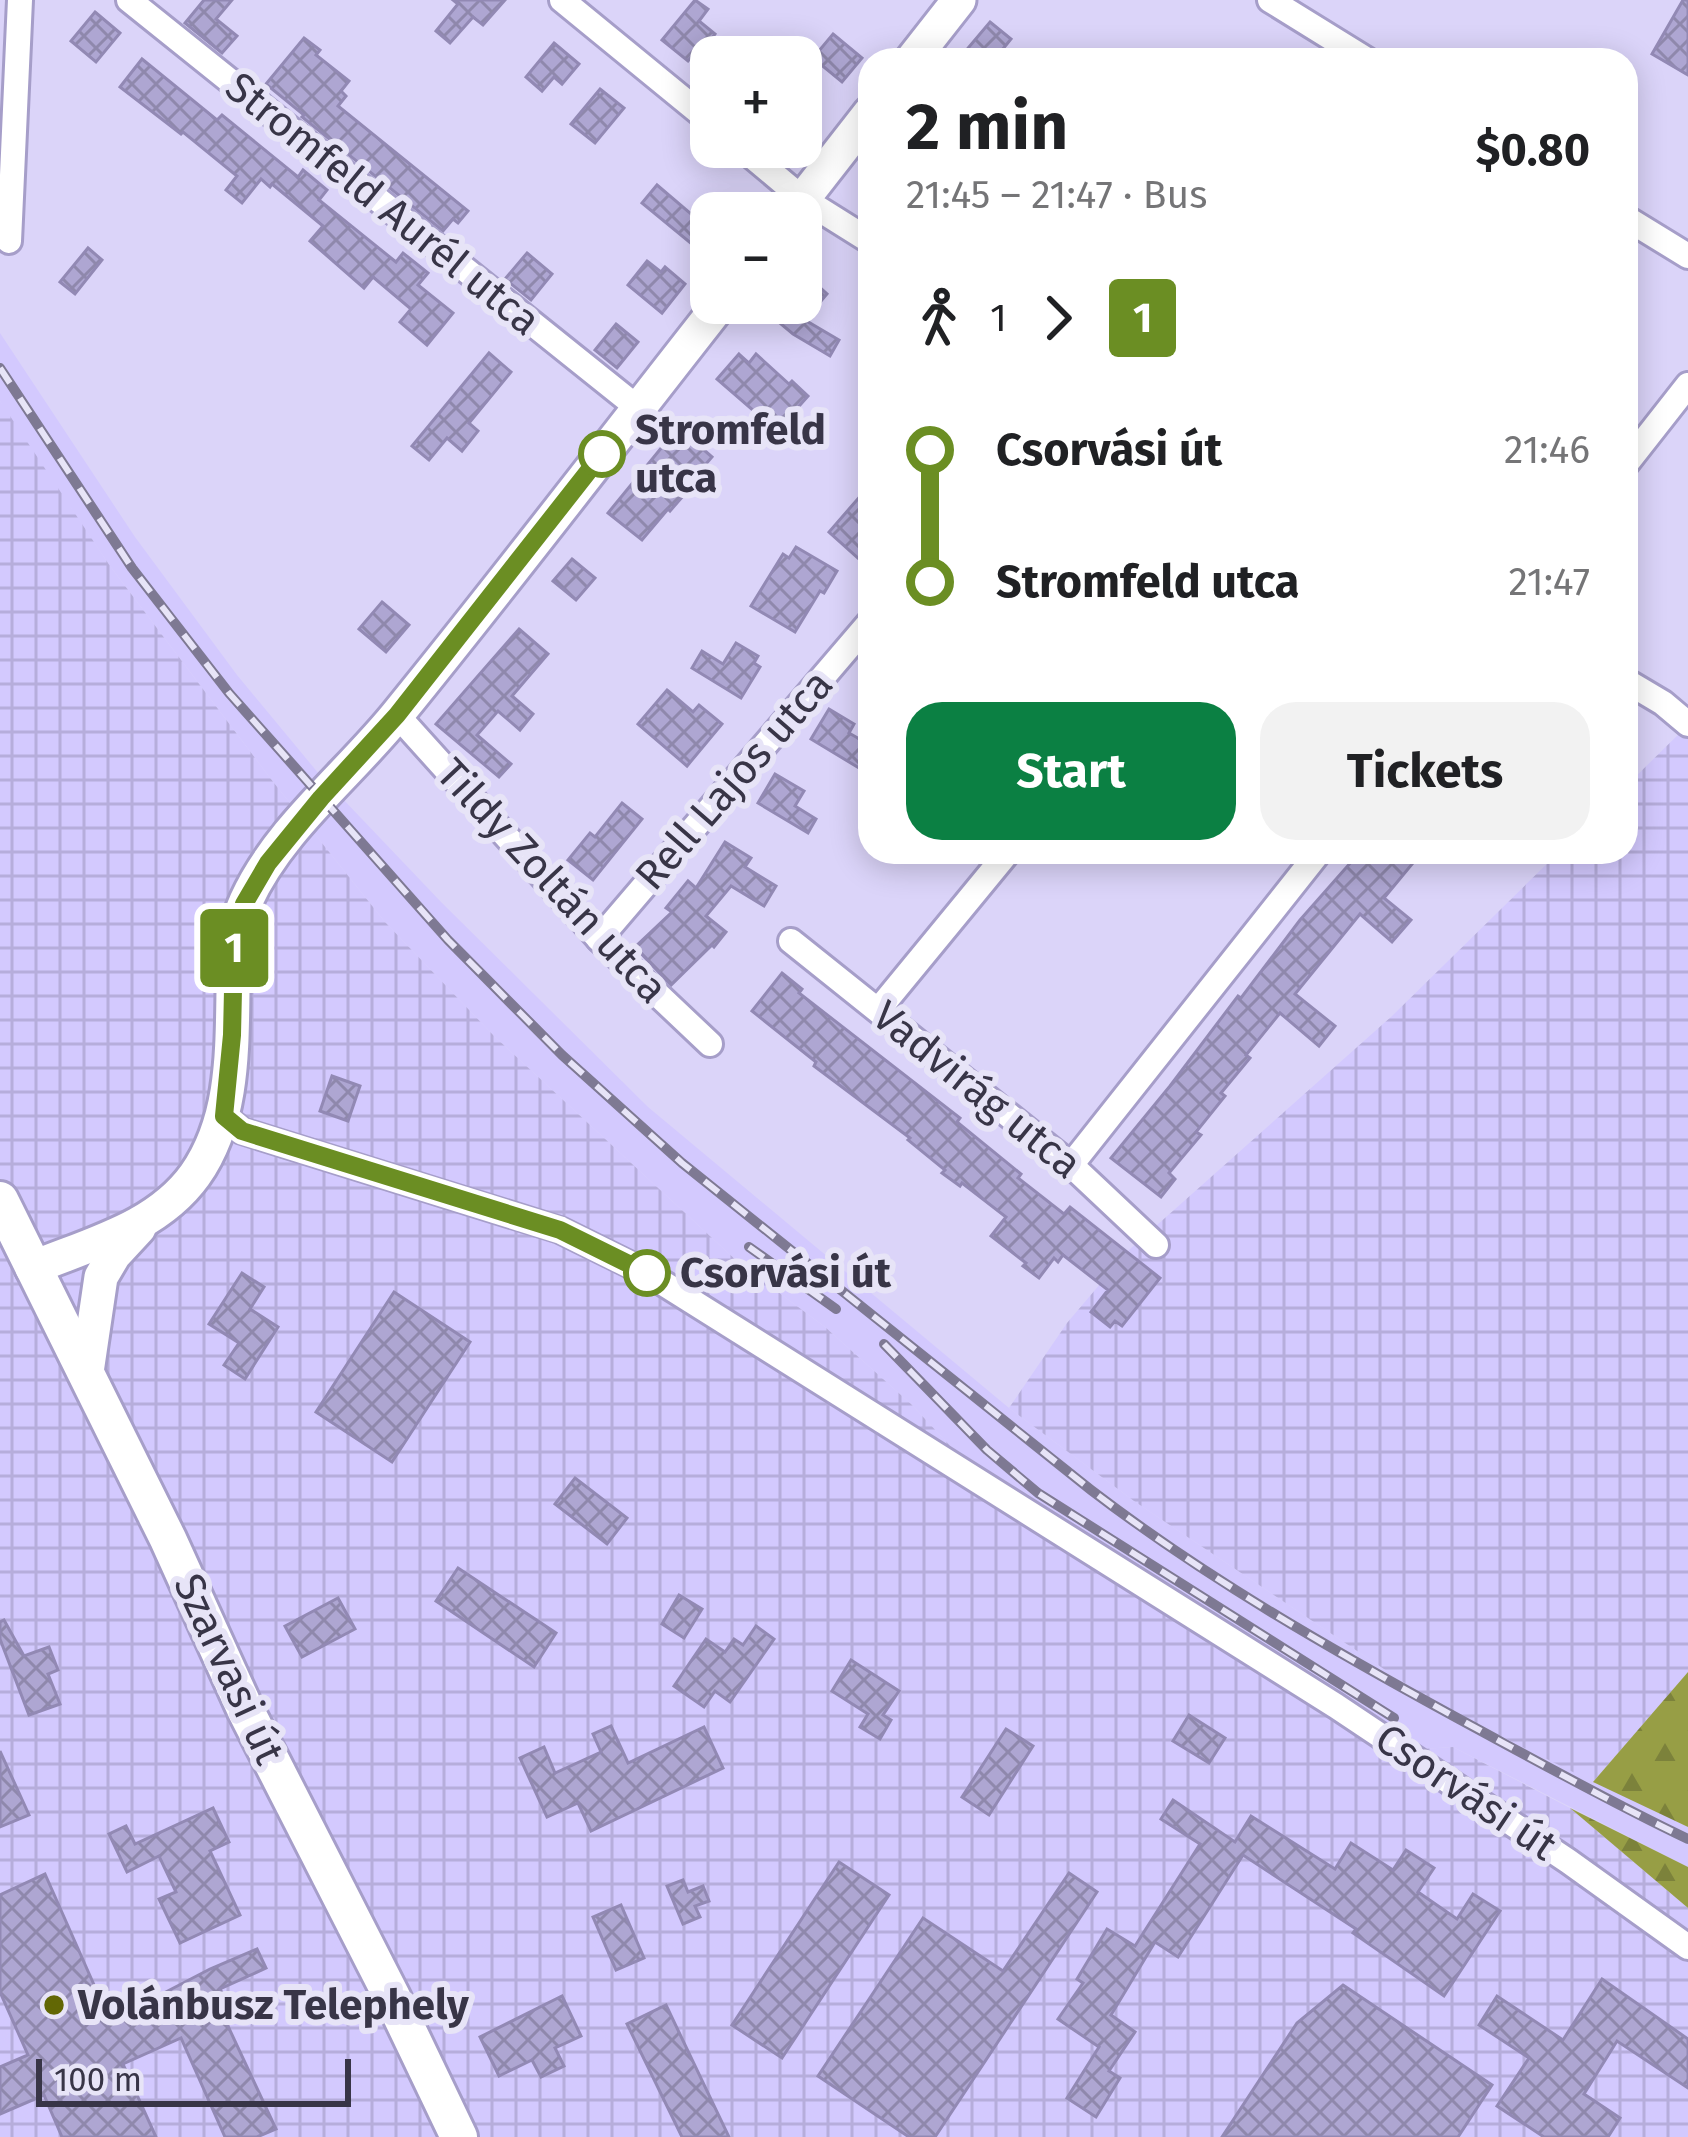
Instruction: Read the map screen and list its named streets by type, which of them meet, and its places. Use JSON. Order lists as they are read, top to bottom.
{
  "streets": {
    "main road": ["Szarvasi út"],
    "street": [
      "Stromfeld Aurél utca",
      "Rell Lajos utca",
      "Tildy Zoltán utca",
      "Vadvirág utca",
      "Csorvási út"
    ]
  },
  "crossings": [
    ["Rell Lajos utca", "Tildy Zoltán utca"]
  ],
  "places": ["Stromfeld utca", "Csorvási út", "Volánbusz Telephely"],
  "lines": ["bus line 1"],
  "scale_bar": "100 m",
  "page": {
    "on_map": "1",
    "map_buttons": ["+", "−"],
    "heading": ["2 min", "21:45 – 21:47 · Bus", "$0.80"],
    "legs": ["1", "1"],
    "list": [
      {
        "name": "Csorvási út",
        "value": "21:46"
      },
      {
        "name": "Stromfeld utca",
        "value": "21:47"
      }
    ],
    "buttons": ["Start", "Tickets"],
    "scale": "100 m"
  }
}
